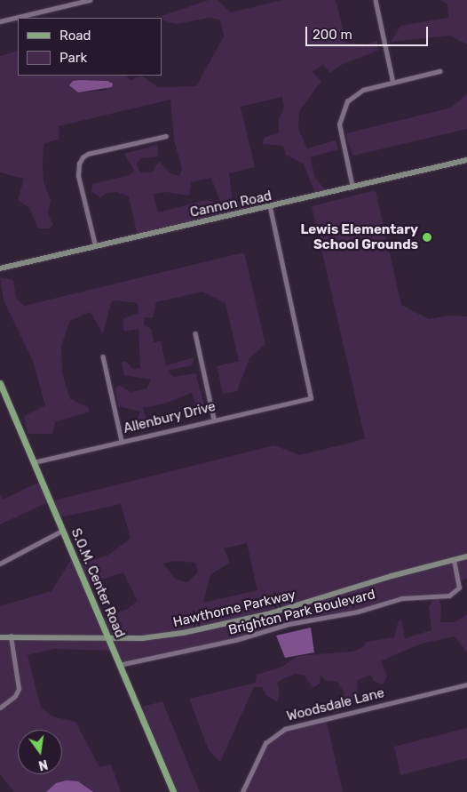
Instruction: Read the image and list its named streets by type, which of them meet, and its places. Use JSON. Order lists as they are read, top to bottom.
{
  "streets": {
    "main road": ["Cannon Road", "S.O.M. Center Road", "Hawthorne Parkway"],
    "street": ["Allenbury Drive", "Brighton Park Boulevard", "Woodsdale Lane"]
  },
  "crossings": [
    ["Cannon Road", "Allenbury Drive"],
    ["Allenbury Drive", "S.O.M. Center Road"],
    ["S.O.M. Center Road", "Hawthorne Parkway"],
    ["S.O.M. Center Road", "Brighton Park Boulevard"],
    ["Hawthorne Parkway", "Brighton Park Boulevard"]
  ],
  "places": ["Lewis Elementary School Grounds"],
  "legend": ["Road", "Park"],
  "scale_bar": "200 m",
  "north": "bottom"
}
